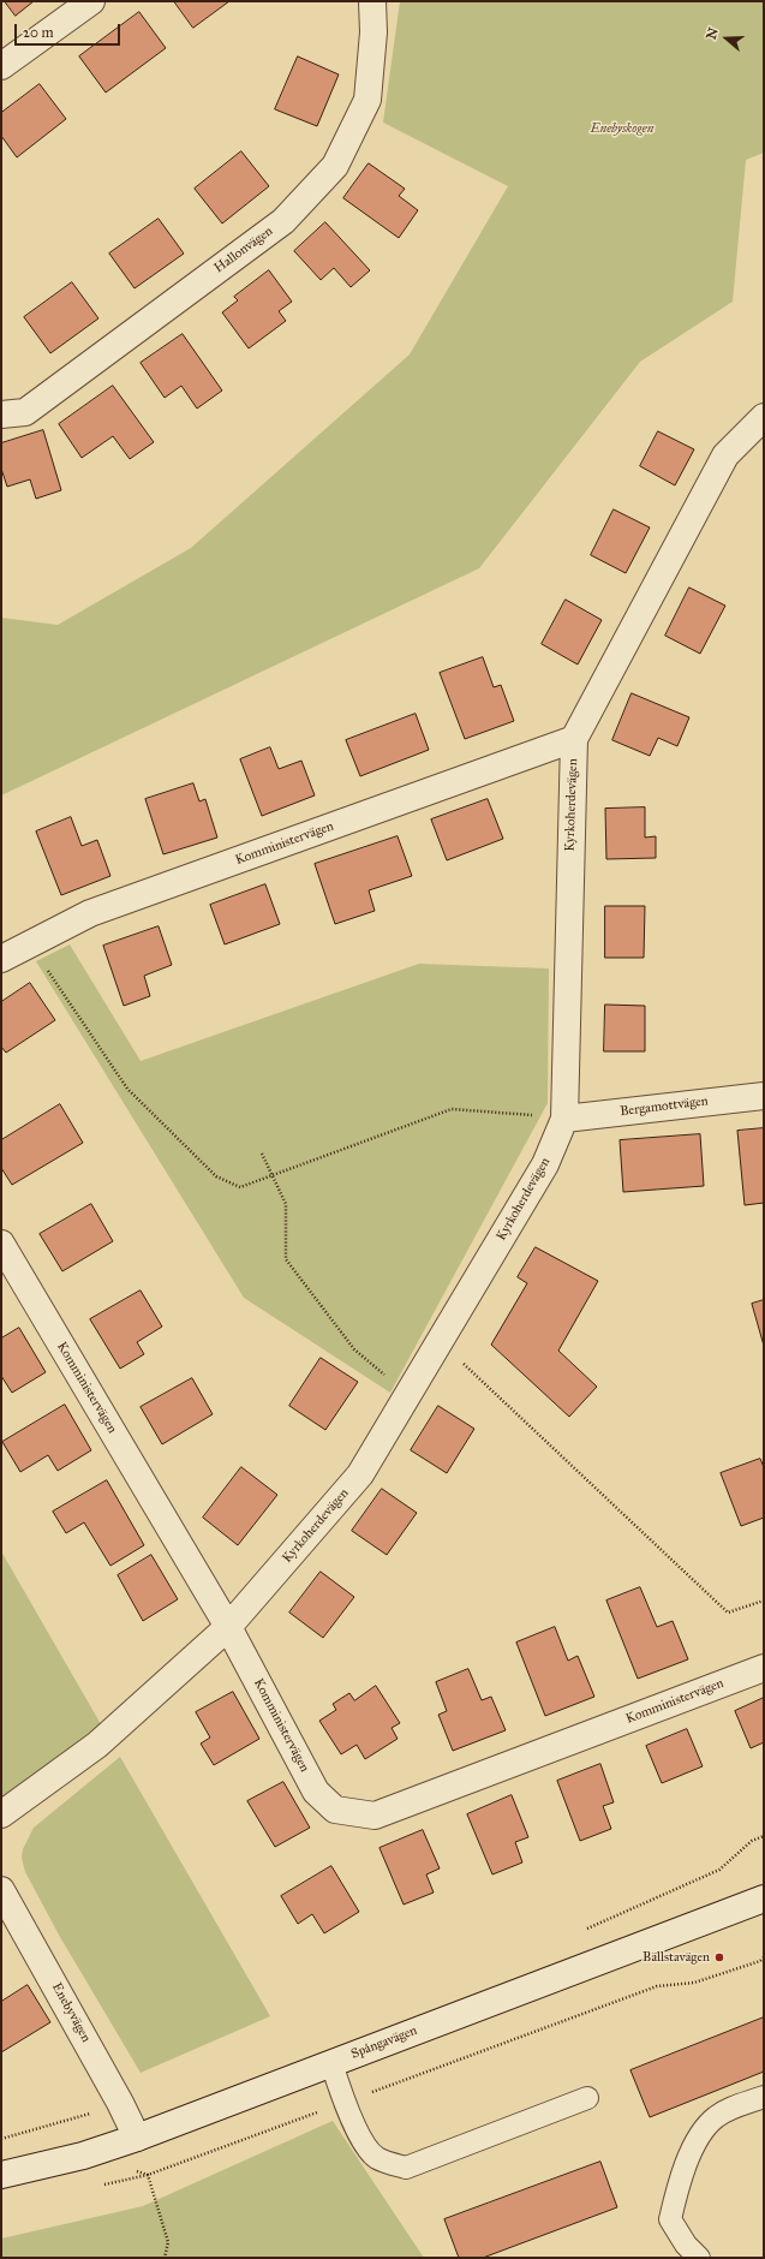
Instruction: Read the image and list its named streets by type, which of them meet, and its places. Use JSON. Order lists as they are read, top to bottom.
{
  "streets": {
    "street": [
      "Hallonvägen",
      "Kyrkoherdevägen",
      "Komministervägen",
      "Bergamottvägen",
      "Enebyvägen",
      "Spångavägen"
    ]
  },
  "crossings": [
    ["Kyrkoherdevägen", "Komministervägen"],
    ["Kyrkoherdevägen", "Bergamottvägen"],
    ["Enebyvägen", "Spångavägen"]
  ],
  "parks": ["Enebyskogen"],
  "places": ["Bällstavägen"],
  "scale_bar": "20 m",
  "north": "left"
}
